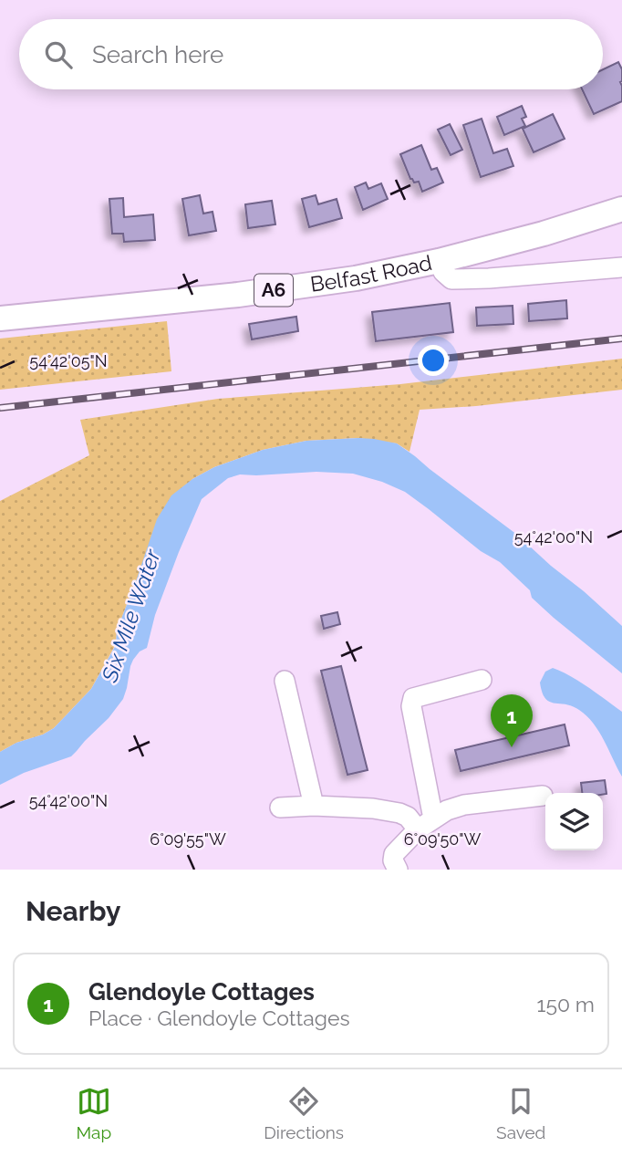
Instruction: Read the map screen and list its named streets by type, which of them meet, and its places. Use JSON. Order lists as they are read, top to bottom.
{
  "streets": {
    "main road": ["Belfast Road", "A6"]
  },
  "water": ["Six Mile Water"],
  "page": {
    "search": "Search here",
    "pins": "1",
    "heading": "Nearby",
    "list": [
      {
        "mark": "1",
        "name": "Glendoyle Cottages",
        "note": "Place · Glendoyle Cottages",
        "value": "150 m"
      }
    ],
    "nav": ["Map", "Directions", "Saved"]
  },
  "coordinates": [
    "54°42'05\"N",
    "54°42'00\"N",
    "6°09'55\"W",
    "6°09'50\"W"
  ]
}
